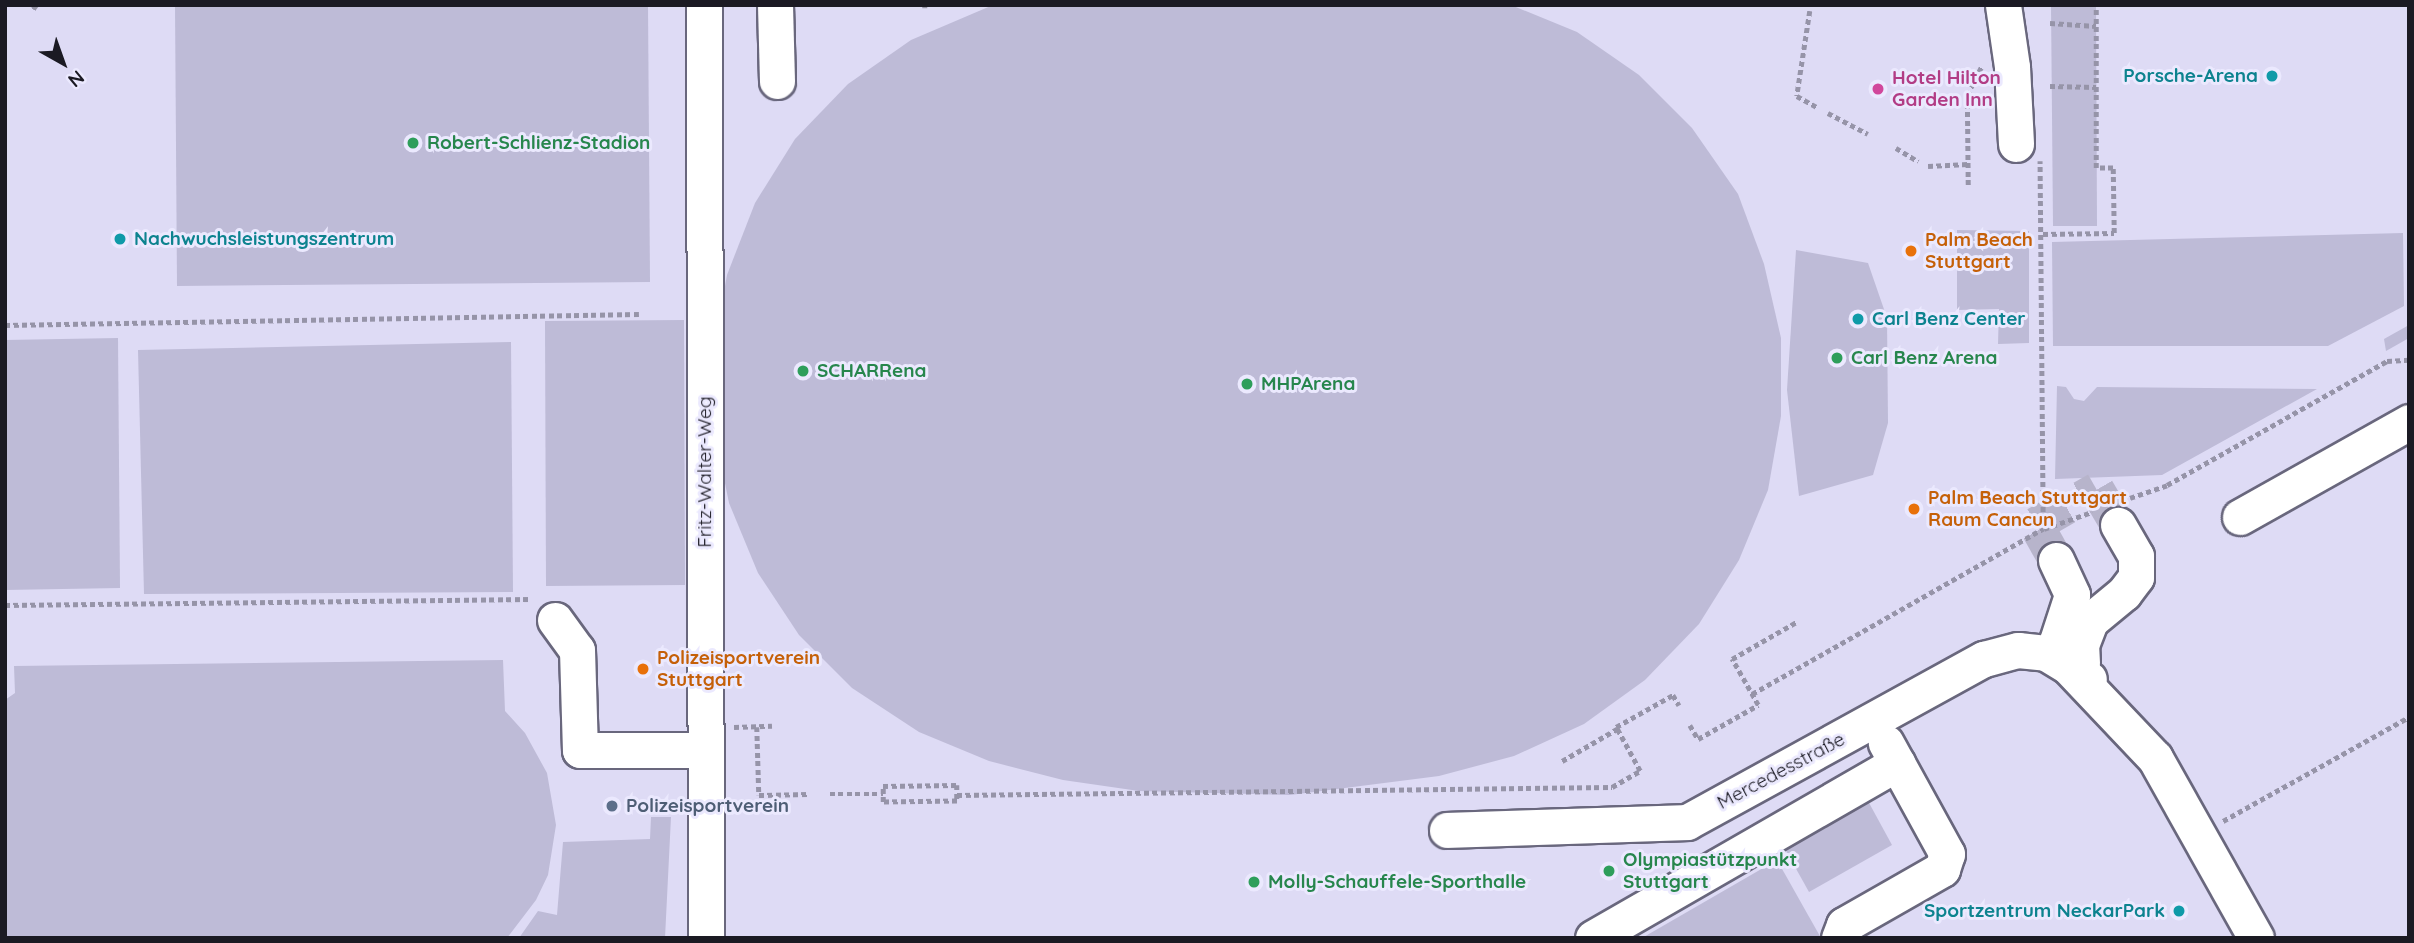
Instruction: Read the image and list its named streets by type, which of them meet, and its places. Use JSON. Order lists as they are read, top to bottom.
{
  "streets": {
    "street": ["Fritz-Walter-Weg", "Mercedesstraße"]
  },
  "places": [
    "Porsche-Arena",
    "Hotel Hilton Garden Inn",
    "Robert-Schlienz-Stadion",
    "Nachwuchsleistungszentrum",
    "Palm Beach Stuttgart",
    "Carl Benz Center",
    "Carl Benz Arena",
    "SCHARRena",
    "MHPArena",
    "Palm Beach Stuttgart Raum Cancun",
    "Polizeisportverein Stuttgart",
    "Polizeisportverein",
    "Olympiastützpunkt Stuttgart",
    "Molly-Schauffele-Sporthalle",
    "Sportzentrum NeckarPark"
  ],
  "north": "bottom right"
}
